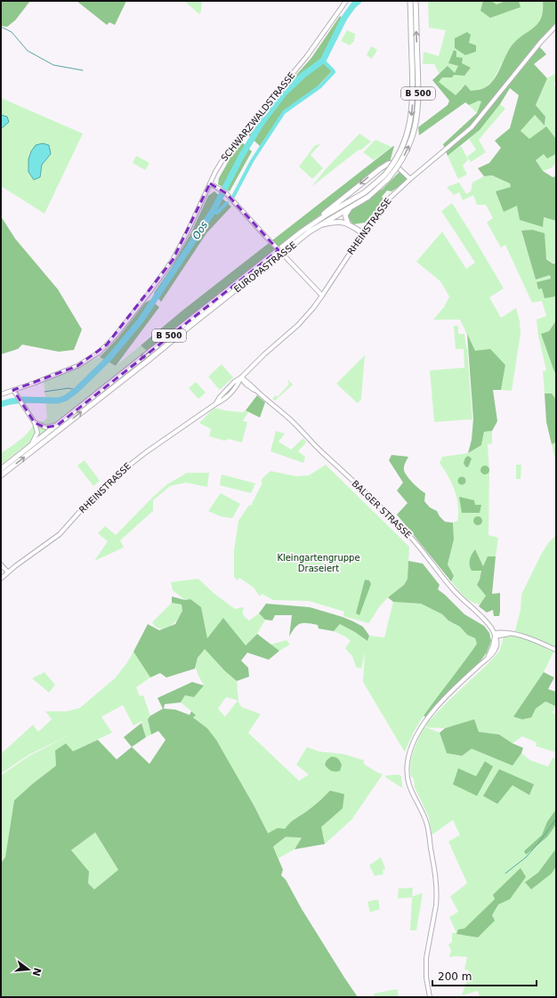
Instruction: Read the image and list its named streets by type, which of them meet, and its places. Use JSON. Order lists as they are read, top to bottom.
{
  "streets": {
    "main road": ["B 500", "EUROPASTRASSE"],
    "street": ["SCHWARZWALDSTRASSE", "RHEINSTRASSE", "BALGER STRASSE"]
  },
  "crossings": [
    ["RHEINSTRASSE", "BALGER STRASSE"]
  ],
  "water": ["Oos"],
  "parks": ["Kleingartengruppe Draseiert"],
  "scale_bar": "200 m",
  "north": "right"
}
